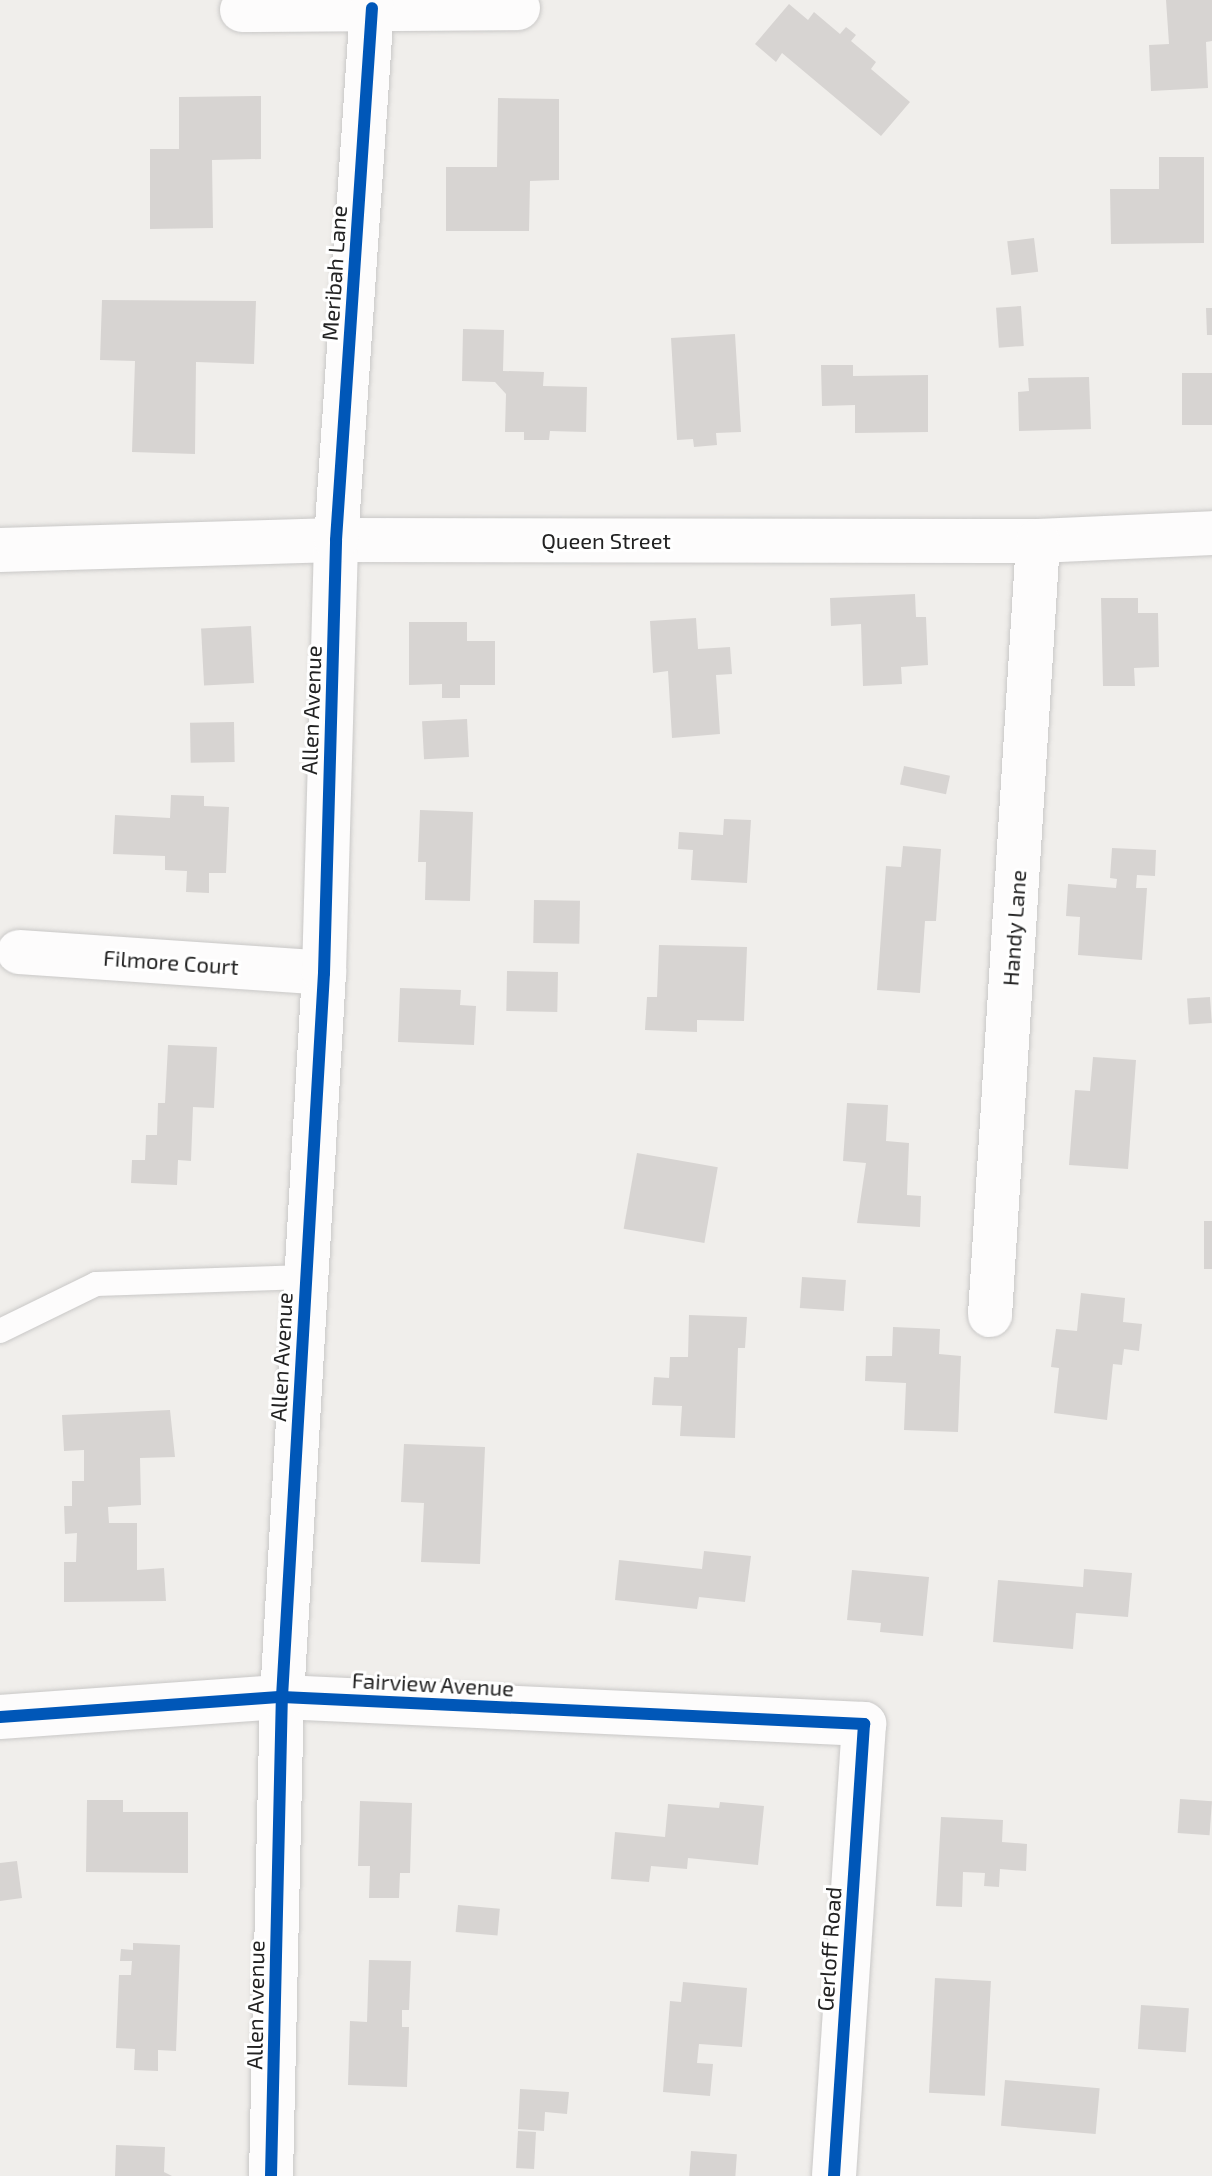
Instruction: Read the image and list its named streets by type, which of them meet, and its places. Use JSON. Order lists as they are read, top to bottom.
{
  "streets": {
    "street": [
      "Meribah Lane",
      "Queen Street",
      "Allen Avenue",
      "Handy Lane",
      "Filmore Court",
      "Fairview Avenue",
      "Gerloff Road"
    ]
  },
  "crossings": [
    ["Meribah Lane", "Queen Street"],
    ["Meribah Lane", "Allen Avenue"],
    ["Queen Street", "Allen Avenue"],
    ["Queen Street", "Handy Lane"],
    ["Allen Avenue", "Filmore Court"],
    ["Allen Avenue", "Fairview Avenue"],
    ["Fairview Avenue", "Gerloff Road"]
  ]
}
